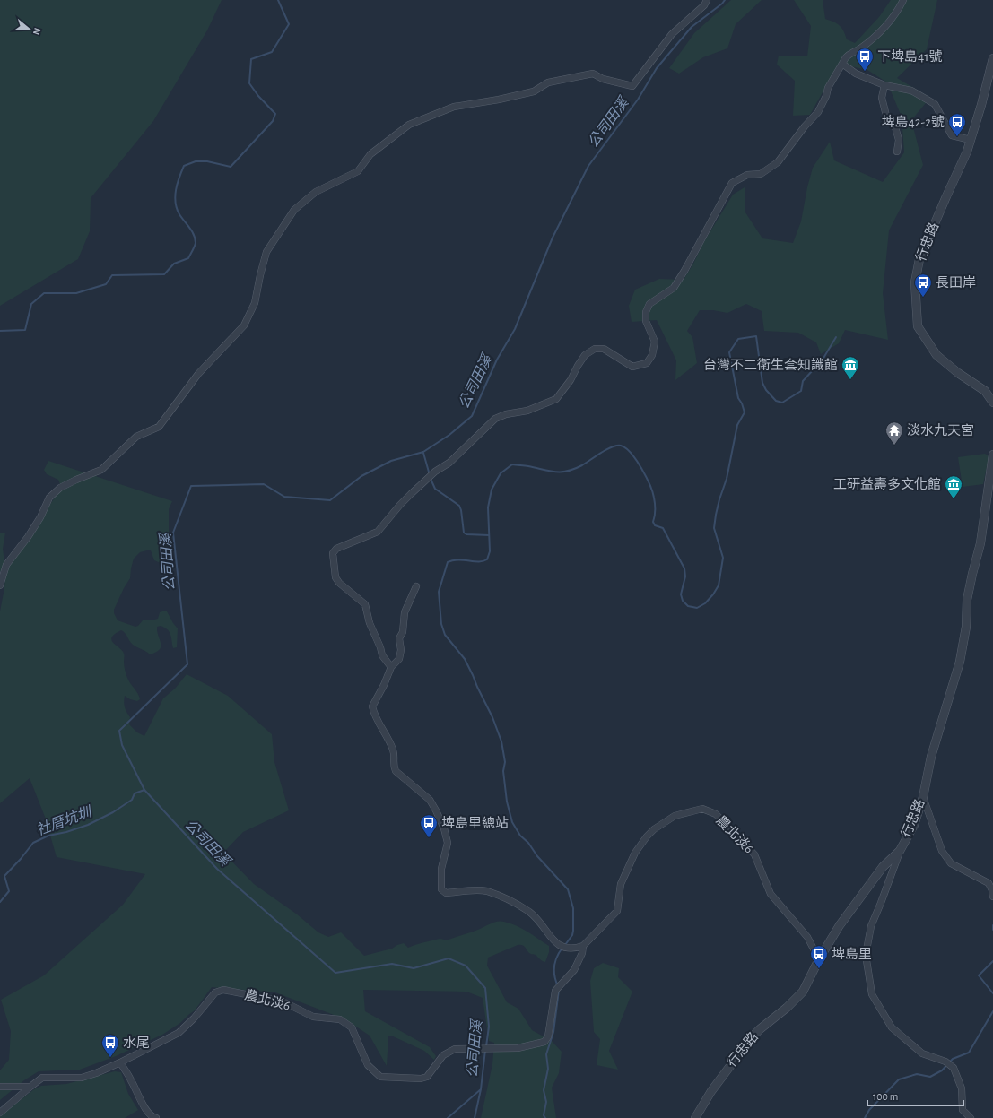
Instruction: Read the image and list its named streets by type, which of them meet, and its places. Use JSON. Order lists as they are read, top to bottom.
{
  "streets": {
    "street": ["行忠路", "農北淡6"]
  },
  "crossings": [
    ["行忠路", "農北淡6"]
  ],
  "water": ["公司田溪", "社厝坑圳"],
  "places": {
    "bus stop": [
      "下埤島41號",
      "埤島42-2號",
      "長田岸",
      "埤島里總站",
      "埤島里",
      "水尾"
    ],
    "museum": ["台灣不二衛生套知識館", "工研益壽多文化館"],
    "temple": ["淡水九天宮"]
  },
  "scale_bar": "100 m",
  "north": "right"
}
